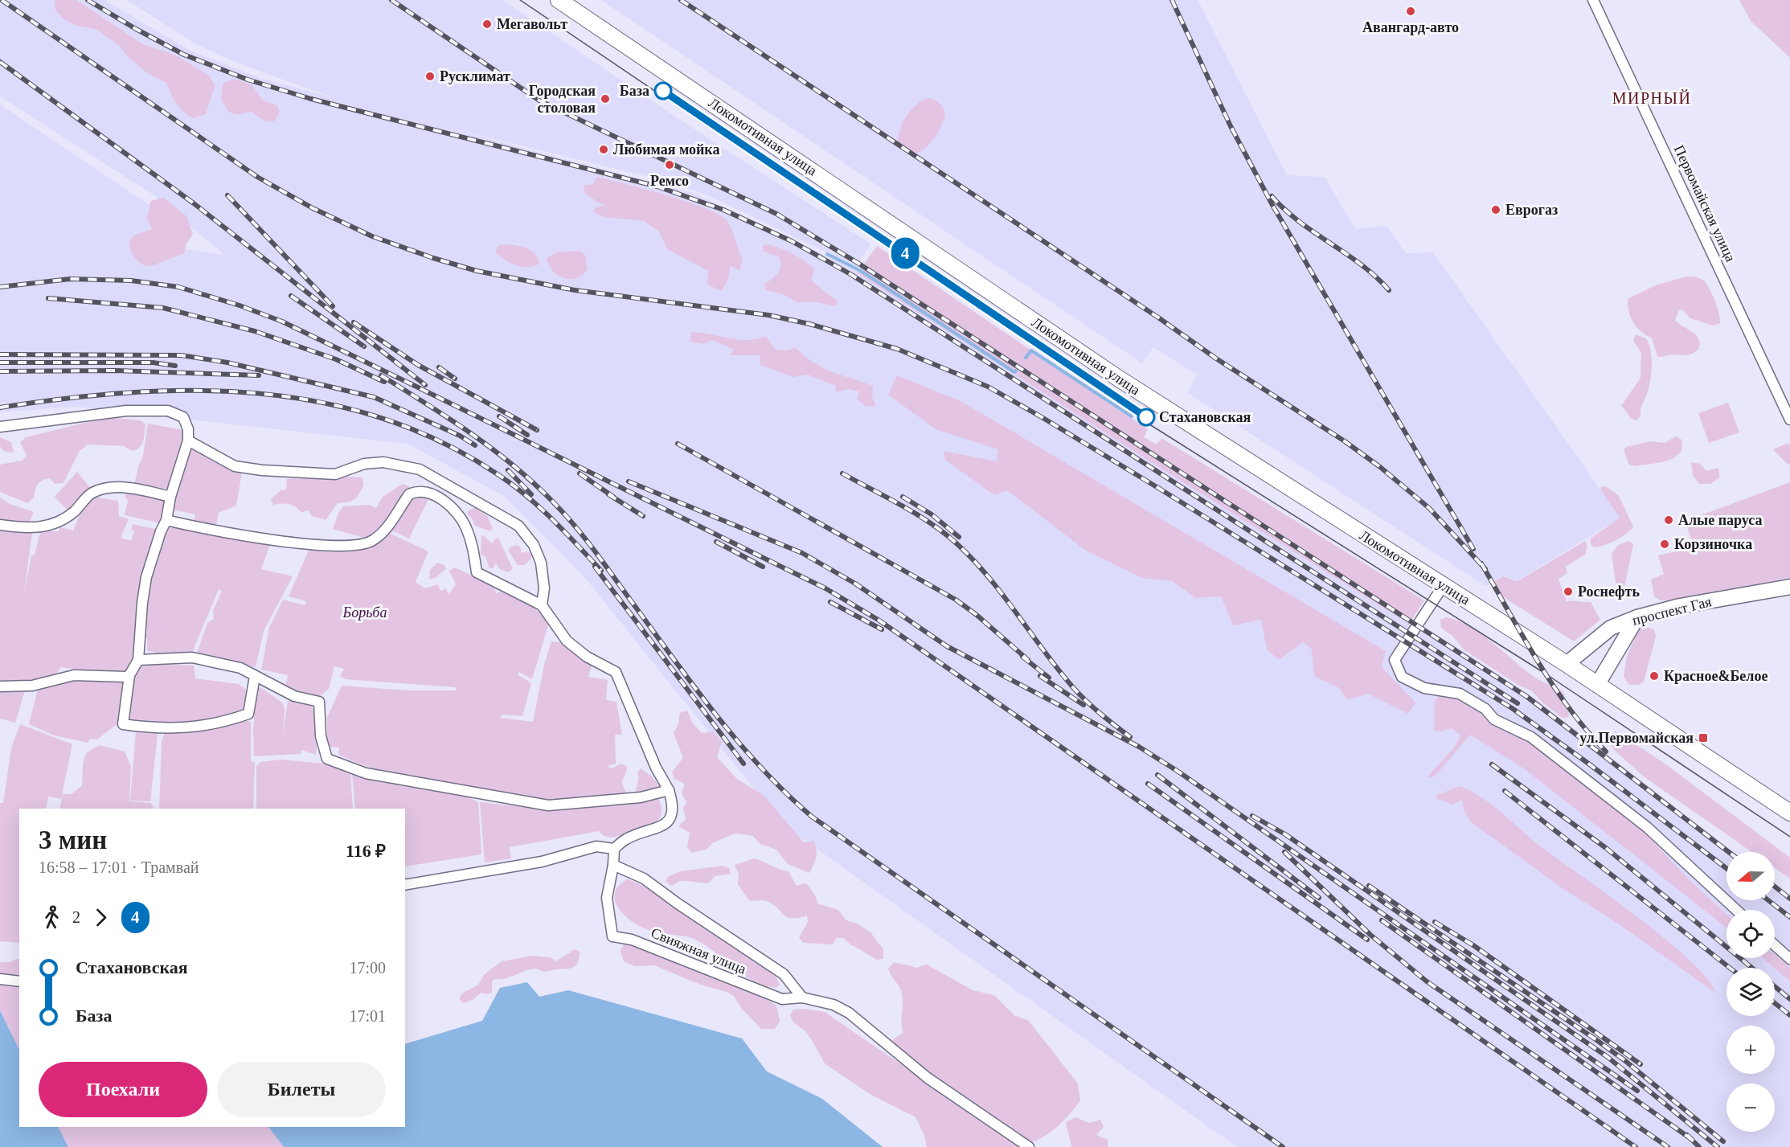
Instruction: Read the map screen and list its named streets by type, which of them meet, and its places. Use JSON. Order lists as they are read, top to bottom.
{
  "streets": {
    "main road": ["Локомотивная улица", "проспект Гая"],
    "street": ["Первомайская улица", "Свияжная улица"]
  },
  "crossings": [
    ["Локомотивная улица", "проспект Гая"]
  ],
  "districts": ["МИРНЫЙ"],
  "parks": ["Борьба"],
  "places": {
    "other": [
      "Авангард-авто",
      "Мегавольт",
      "Русклимат",
      "База",
      "Городская столовая",
      "Любимая мойка",
      "Ремсо",
      "Еврогаз",
      "Стахановская",
      "Алые паруса",
      "Корзиночка",
      "Роснефть",
      "Красное&Белое"
    ],
    "transit": ["ул.Первомайская"]
  },
  "lines": ["tram line 4"],
  "north": "left",
  "page": {
    "on_map": "4",
    "heading": ["3 мин", "16:58 – 17:01 · Трамвай", "116 ₽"],
    "map_buttons": ["+", "−"],
    "legs": ["2", "4"],
    "list": [
      {
        "name": "Стахановская",
        "value": "17:00"
      },
      {
        "name": "База",
        "value": "17:01"
      }
    ],
    "buttons": ["Поехали", "Билеты"]
  }
}
